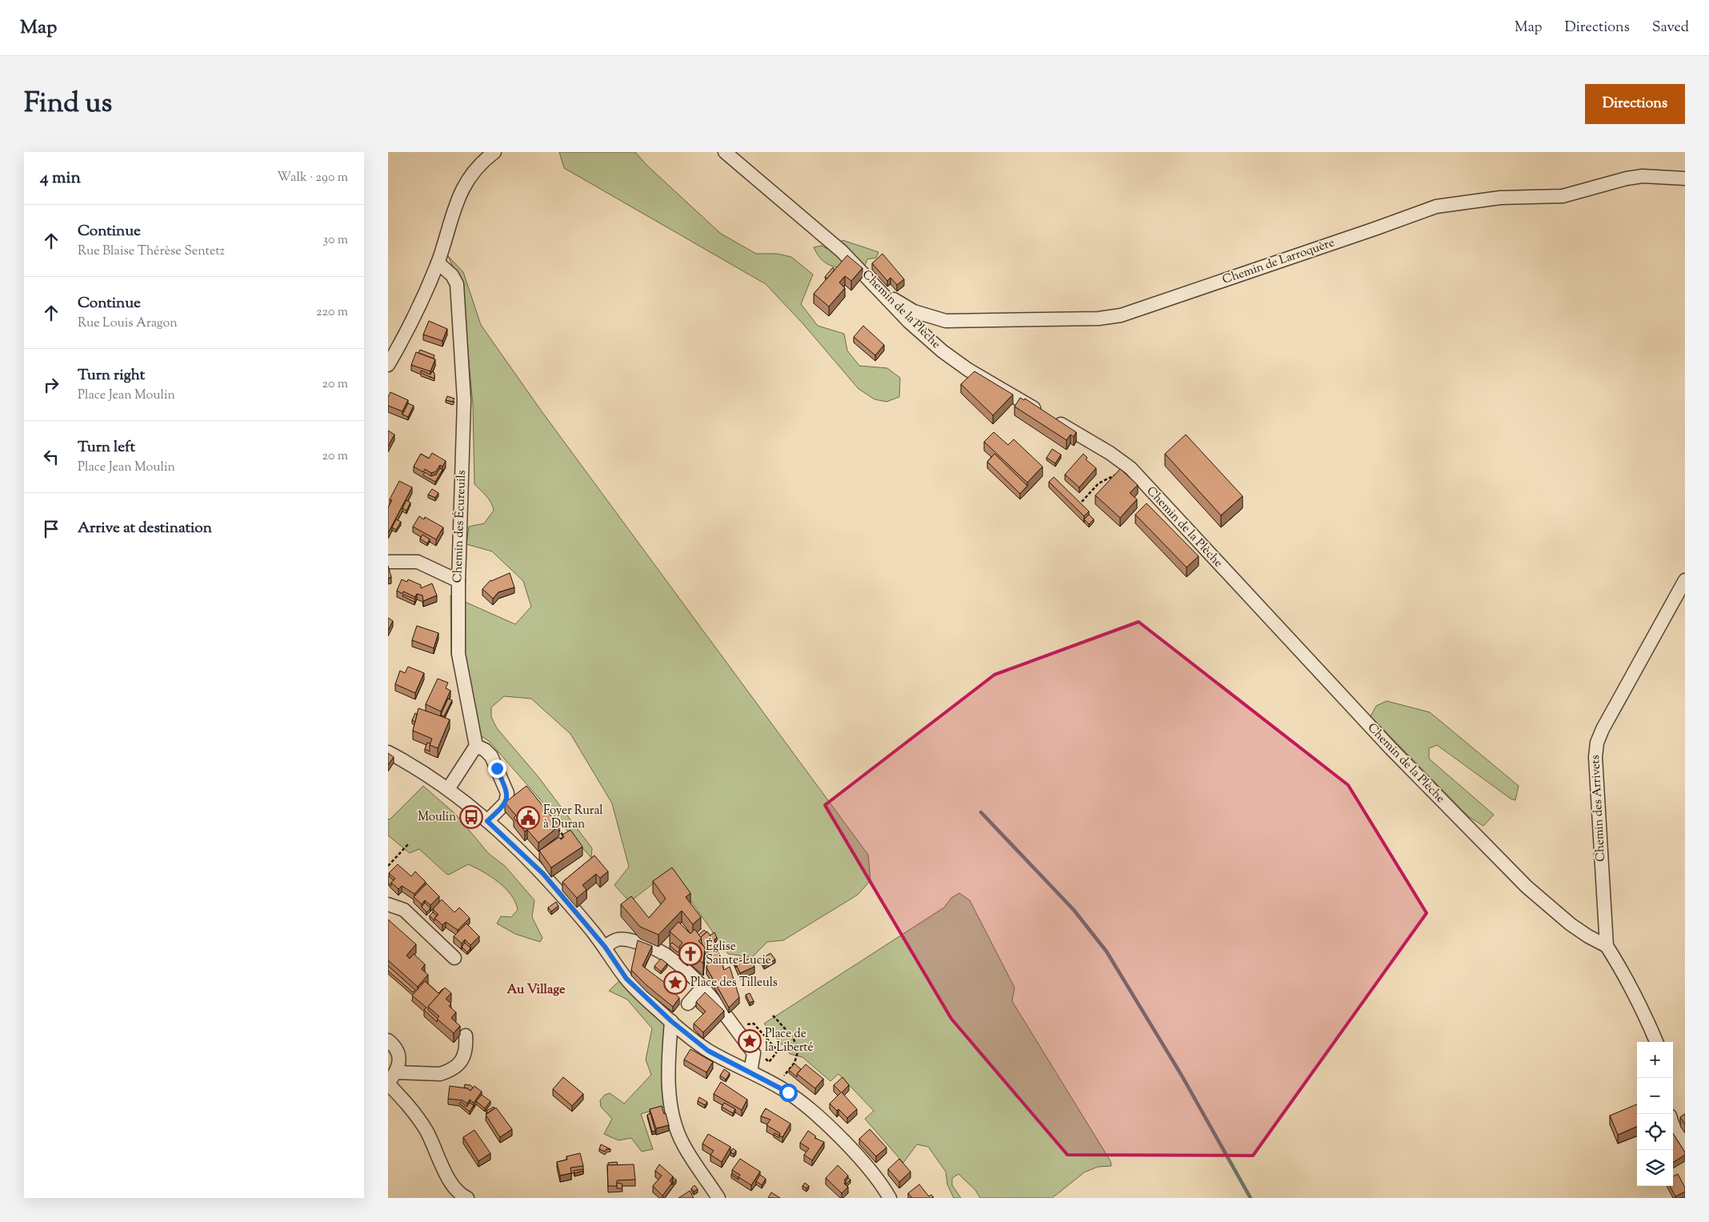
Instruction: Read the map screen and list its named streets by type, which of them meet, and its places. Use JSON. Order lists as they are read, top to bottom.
{
  "streets": {
    "street": [
      "Chemin de Larroquère",
      "Chemin de la Plèche",
      "Chemin des Écureuils",
      "Chemin des Arrivets"
    ]
  },
  "crossings": [
    ["Chemin de Larroquère", "Chemin de la Plèche"],
    ["Chemin de la Plèche", "Chemin des Arrivets"]
  ],
  "districts": ["Au Village"],
  "places": {
    "bus stop": ["Moulin"],
    "public building": ["Foyer Rural à Duran"],
    "church": ["Église Sainte-Lucie"],
    "place": ["Place des Tilleuls", "Place de la Liberté"]
  },
  "page": {
    "header": "Map",
    "nav": ["Map", "Directions", "Saved"],
    "title": "Find us",
    "buttons": "Directions",
    "heading": ["4 min", "Walk · 290 m"],
    "list": [
      ["Continue", "Rue Blaise Thérèse Sentetz", "30 m"],
      ["Continue", "Rue Louis Aragon", "220 m"],
      ["Turn right", "Place Jean Moulin", "20 m"],
      ["Turn left", "Place Jean Moulin", "20 m"],
      "Arrive at destination"
    ],
    "map_buttons": ["+", "−"]
  }
}
